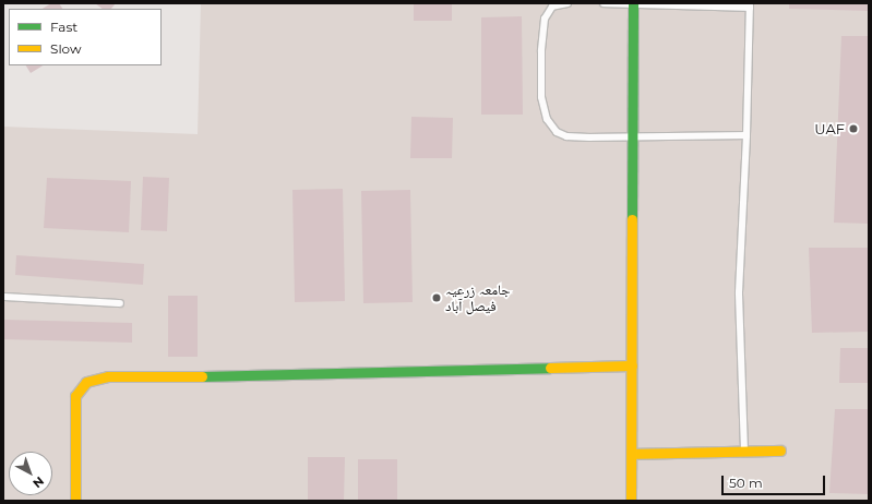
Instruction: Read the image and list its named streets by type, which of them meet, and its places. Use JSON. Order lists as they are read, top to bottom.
{
  "places": ["UAF", "جامعہ زرعیہ فیصل آباد"],
  "legend": ["Fast", "Slow"],
  "scale_bar": "50 m",
  "north": "bottom right"
}
